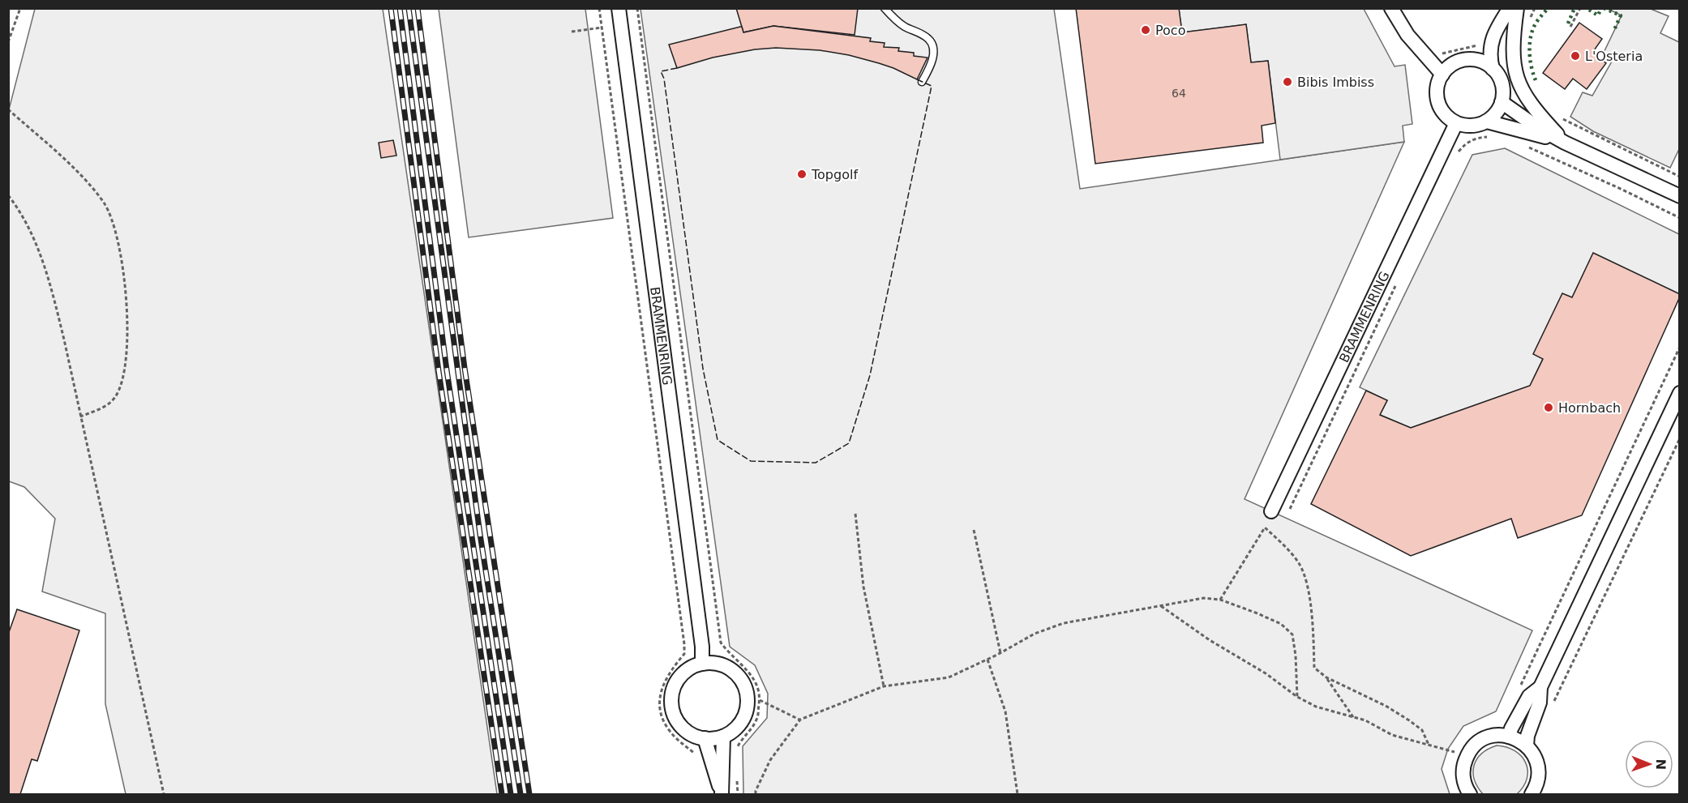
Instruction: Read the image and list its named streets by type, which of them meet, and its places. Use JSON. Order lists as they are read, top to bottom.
{
  "streets": {
    "street": ["BRAMMENRING"]
  },
  "places": [
    "Poco",
    "L'Osteria",
    "Bibis Imbiss",
    "Topgolf",
    "Hornbach"
  ],
  "house_numbers": ["64"],
  "north": "right"
}
